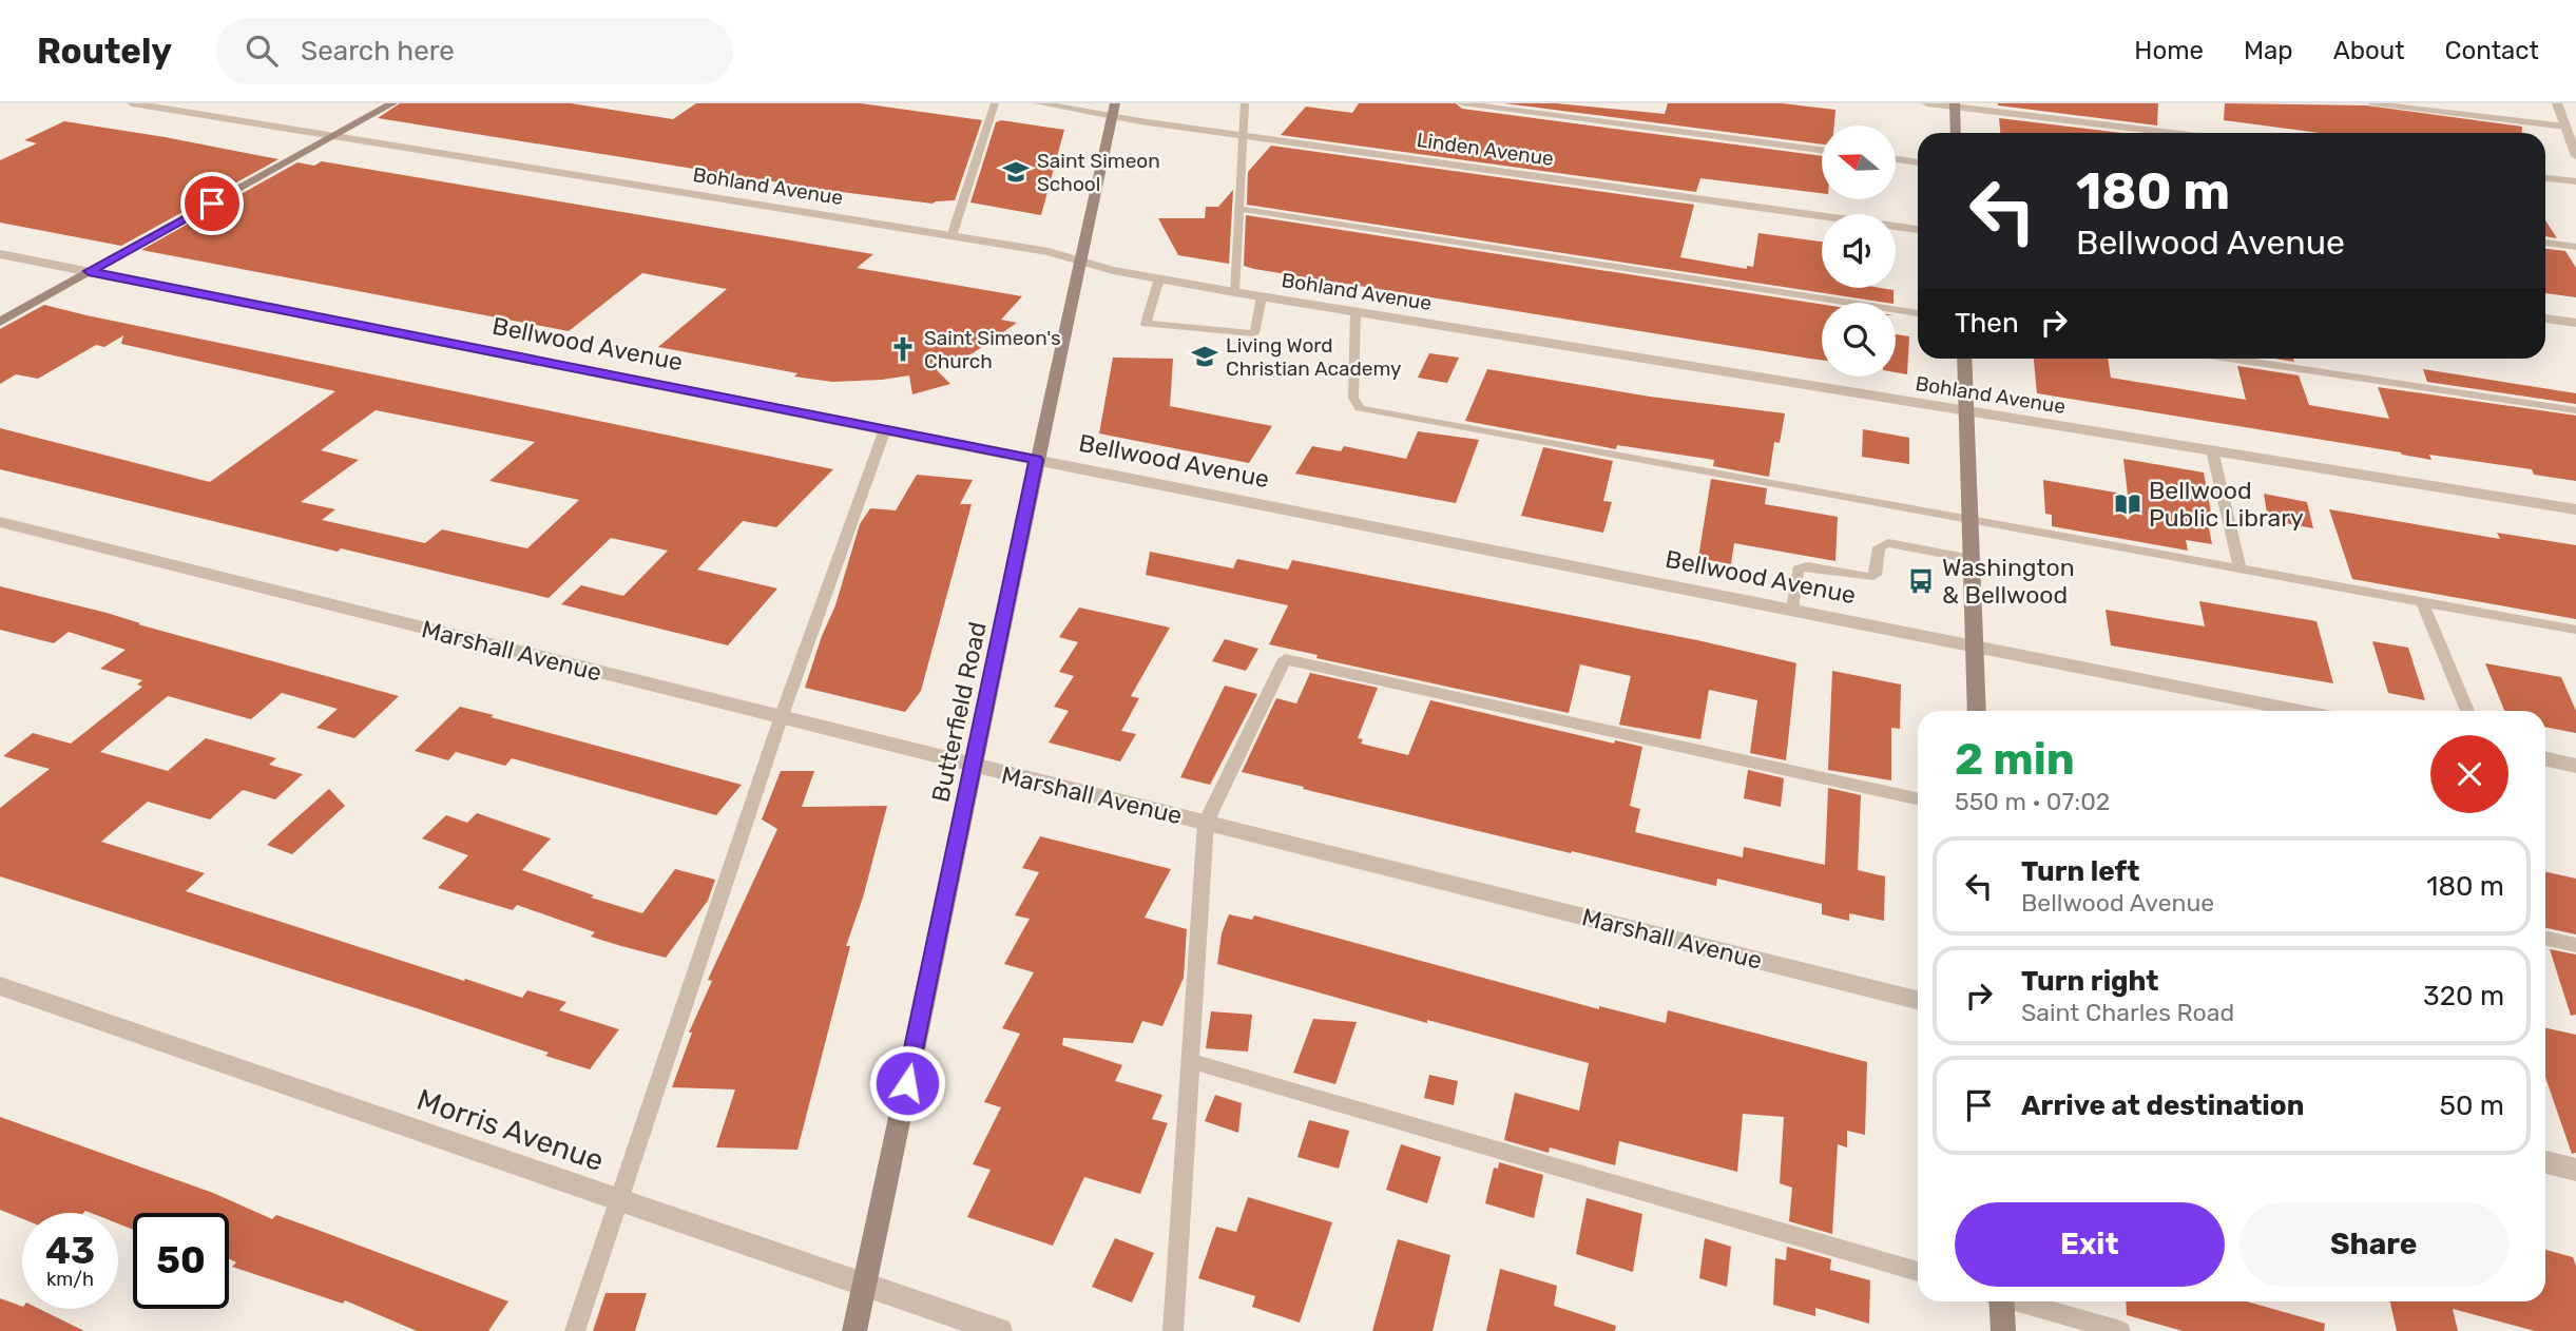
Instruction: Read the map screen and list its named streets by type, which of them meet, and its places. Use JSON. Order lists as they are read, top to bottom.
{
  "streets": {
    "main road": ["Butterfield Road"],
    "street": [
      "Linden Avenue",
      "Bohland Avenue",
      "Bellwood Avenue",
      "Marshall Avenue",
      "Morris Avenue"
    ]
  },
  "crossings": [
    ["Linden Avenue", "Butterfield Road"],
    ["Bohland Avenue", "Butterfield Road"],
    ["Bellwood Avenue", "Butterfield Road"],
    ["Marshall Avenue", "Butterfield Road"],
    ["Butterfield Road", "Morris Avenue"]
  ],
  "places": {
    "school or university": ["Saint Simeon School", "Living Word Christian Academy"],
    "church": ["Saint Simeon's Church"],
    "library": ["Bellwood Public Library"],
    "bus stop": ["Washington & Bellwood"]
  },
  "north": "left",
  "page": {
    "header": "Routely",
    "search": "Search here",
    "nav": [
      "Home",
      "Map",
      "About",
      "Contact"
    ],
    "turn": ["180 m", "Bellwood Avenue"],
    "then": "Then",
    "heading": ["2 min", "550 m · 07:02"],
    "list": [
      {
        "name": "Turn left",
        "note": "Bellwood Avenue",
        "value": "180 m"
      },
      {
        "name": "Turn right",
        "note": "Saint Charles Road",
        "value": "320 m"
      },
      {
        "name": "Arrive at destination",
        "value": "50 m"
      }
    ],
    "buttons": ["Exit", "Share"],
    "speed": "43 km/h",
    "limit": "50"
  }
}
